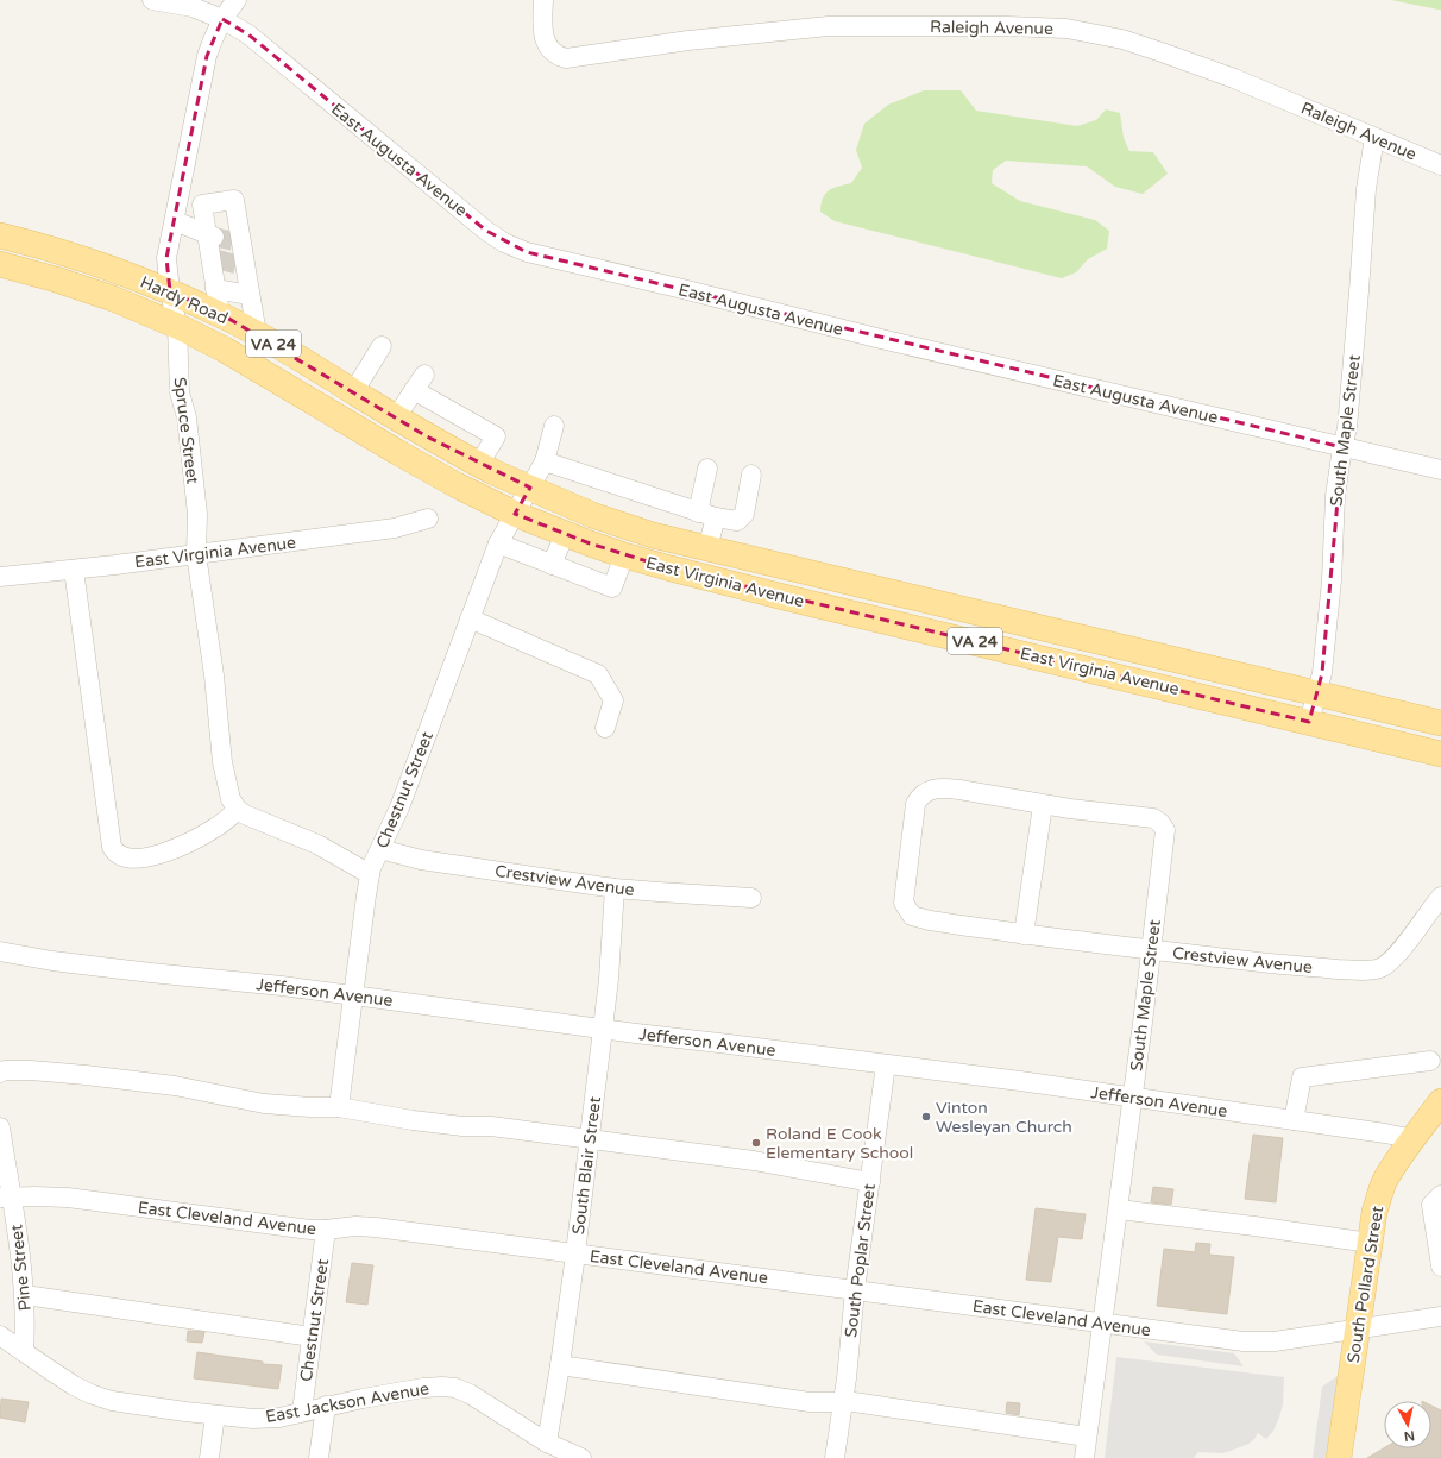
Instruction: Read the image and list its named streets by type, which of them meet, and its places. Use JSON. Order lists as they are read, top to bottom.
{
  "streets": {
    "main road": [
      "Hardy Road",
      "VA 24",
      "East Virginia Avenue",
      "South Pollard Street"
    ],
    "street": [
      "Raleigh Avenue",
      "East Augusta Avenue",
      "Spruce Street",
      "South Maple Street",
      "Chestnut Street",
      "Crestview Avenue",
      "Jefferson Avenue",
      "South Blair Street",
      "East Cleveland Avenue",
      "South Poplar Street",
      "Pine Street",
      "East Jackson Avenue"
    ]
  },
  "crossings": [
    ["Raleigh Avenue", "South Maple Street"],
    ["East Augusta Avenue", "Spruce Street"],
    ["East Augusta Avenue", "South Maple Street"],
    ["Hardy Road", "Spruce Street"],
    ["Hardy Road", "East Virginia Avenue"],
    ["Hardy Road", "Chestnut Street"],
    ["Spruce Street", "East Virginia Avenue"],
    ["South Maple Street", "East Virginia Avenue"],
    ["South Maple Street", "Crestview Avenue"],
    ["South Maple Street", "Jefferson Avenue"],
    ["South Maple Street", "East Cleveland Avenue"],
    ["East Virginia Avenue", "Chestnut Street"],
    ["Chestnut Street", "Crestview Avenue"],
    ["Chestnut Street", "Jefferson Avenue"],
    ["Chestnut Street", "East Cleveland Avenue"],
    ["Chestnut Street", "East Jackson Avenue"],
    ["Crestview Avenue", "South Blair Street"],
    ["Jefferson Avenue", "South Blair Street"],
    ["Jefferson Avenue", "South Poplar Street"],
    ["Jefferson Avenue", "South Pollard Street"],
    ["South Blair Street", "East Cleveland Avenue"],
    ["South Blair Street", "East Jackson Avenue"],
    ["East Cleveland Avenue", "South Poplar Street"],
    ["East Cleveland Avenue", "Pine Street"],
    ["East Cleveland Avenue", "South Pollard Street"],
    ["Pine Street", "East Jackson Avenue"]
  ],
  "places": ["Vinton Wesleyan Church", "Roland E Cook Elementary School"],
  "north": "bottom"
}
